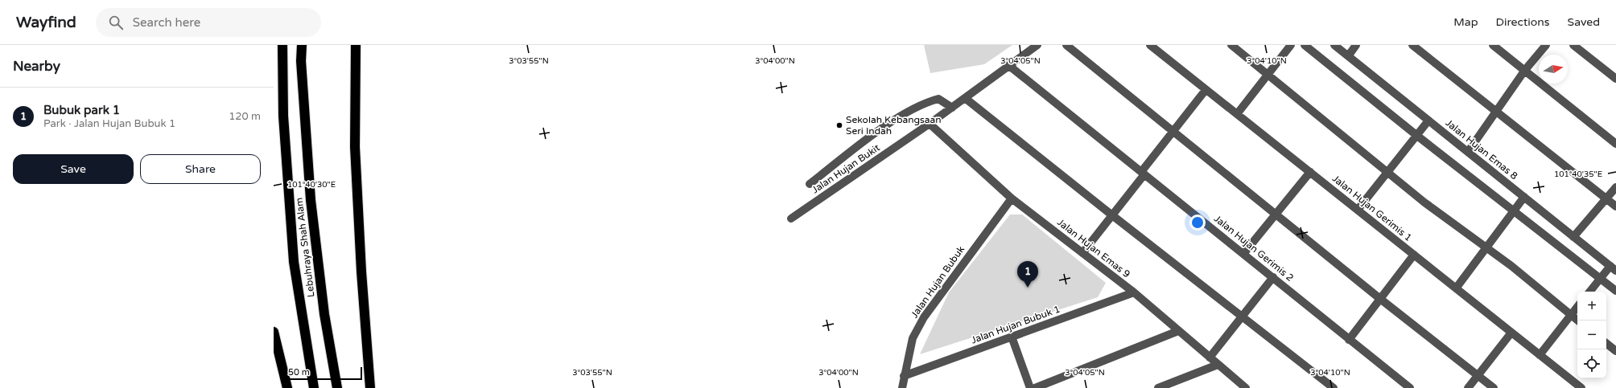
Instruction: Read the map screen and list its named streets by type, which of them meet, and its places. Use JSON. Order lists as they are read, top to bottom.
{
  "streets": {
    "highway": ["Lebuhraya Shah Alam"],
    "street": [
      "Jalan Hujan Emas 8",
      "Jalan Hujan Bukit",
      "Jalan Hujan Gerimis 1",
      "Jalan Hujan Emas 9",
      "Jalan Hujan Gerimis 2",
      "Jalan Hujan Bubuk",
      "Jalan Hujan Bubuk 1"
    ]
  },
  "crossings": [
    ["Jalan Hujan Bukit", "Jalan Hujan Emas 9"],
    ["Jalan Hujan Bukit", "Jalan Hujan Gerimis 2"],
    ["Jalan Hujan Emas 9", "Jalan Hujan Bubuk"],
    ["Jalan Hujan Emas 9", "Jalan Hujan Bubuk 1"],
    ["Jalan Hujan Bubuk", "Jalan Hujan Bubuk 1"]
  ],
  "places": ["Sekolah Kebangsaan Seri Indah"],
  "scale_bar": "50 m",
  "north": "right",
  "page": {
    "header": "Wayfind",
    "search": "Search here",
    "nav": ["Map", "Directions", "Saved"],
    "heading": "Nearby",
    "list": [
      {
        "mark": "1",
        "name": "Bubuk park 1",
        "note": "Park · Jalan Hujan Bubuk 1",
        "value": "120 m"
      }
    ],
    "buttons": ["Save", "Share"],
    "pins": "1",
    "map_buttons": ["+", "−"],
    "scale": "50 m"
  },
  "coordinates": [
    "3°03'55\"N",
    "3°04'00\"N",
    "3°04'05\"N",
    "3°04'10\"N",
    "101°40'35\"E",
    "101°40'30\"E"
  ]
}
